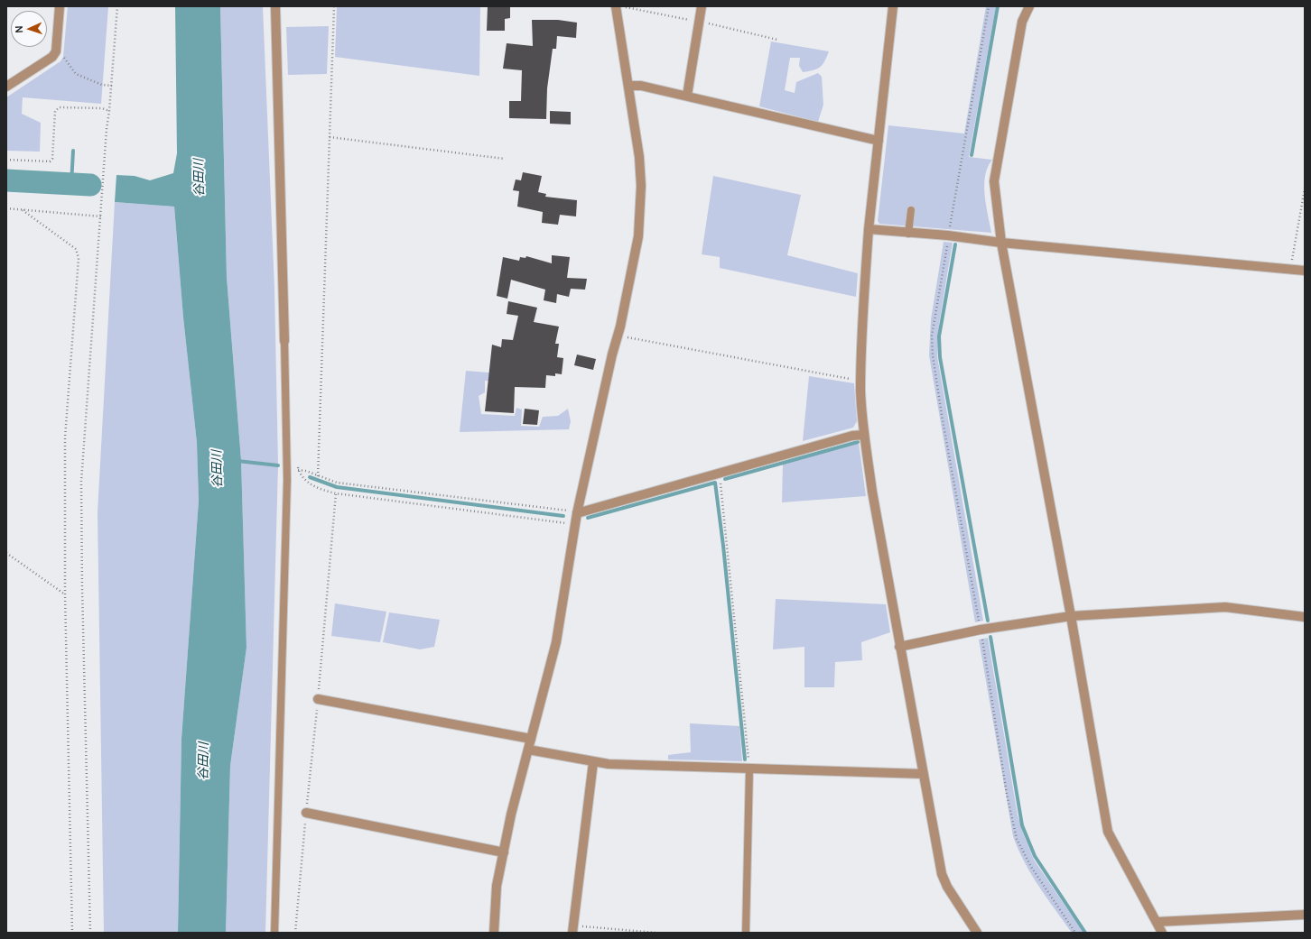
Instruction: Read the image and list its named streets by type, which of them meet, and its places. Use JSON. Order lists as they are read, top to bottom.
{
  "water": ["谷田川"],
  "north": "left"
}
